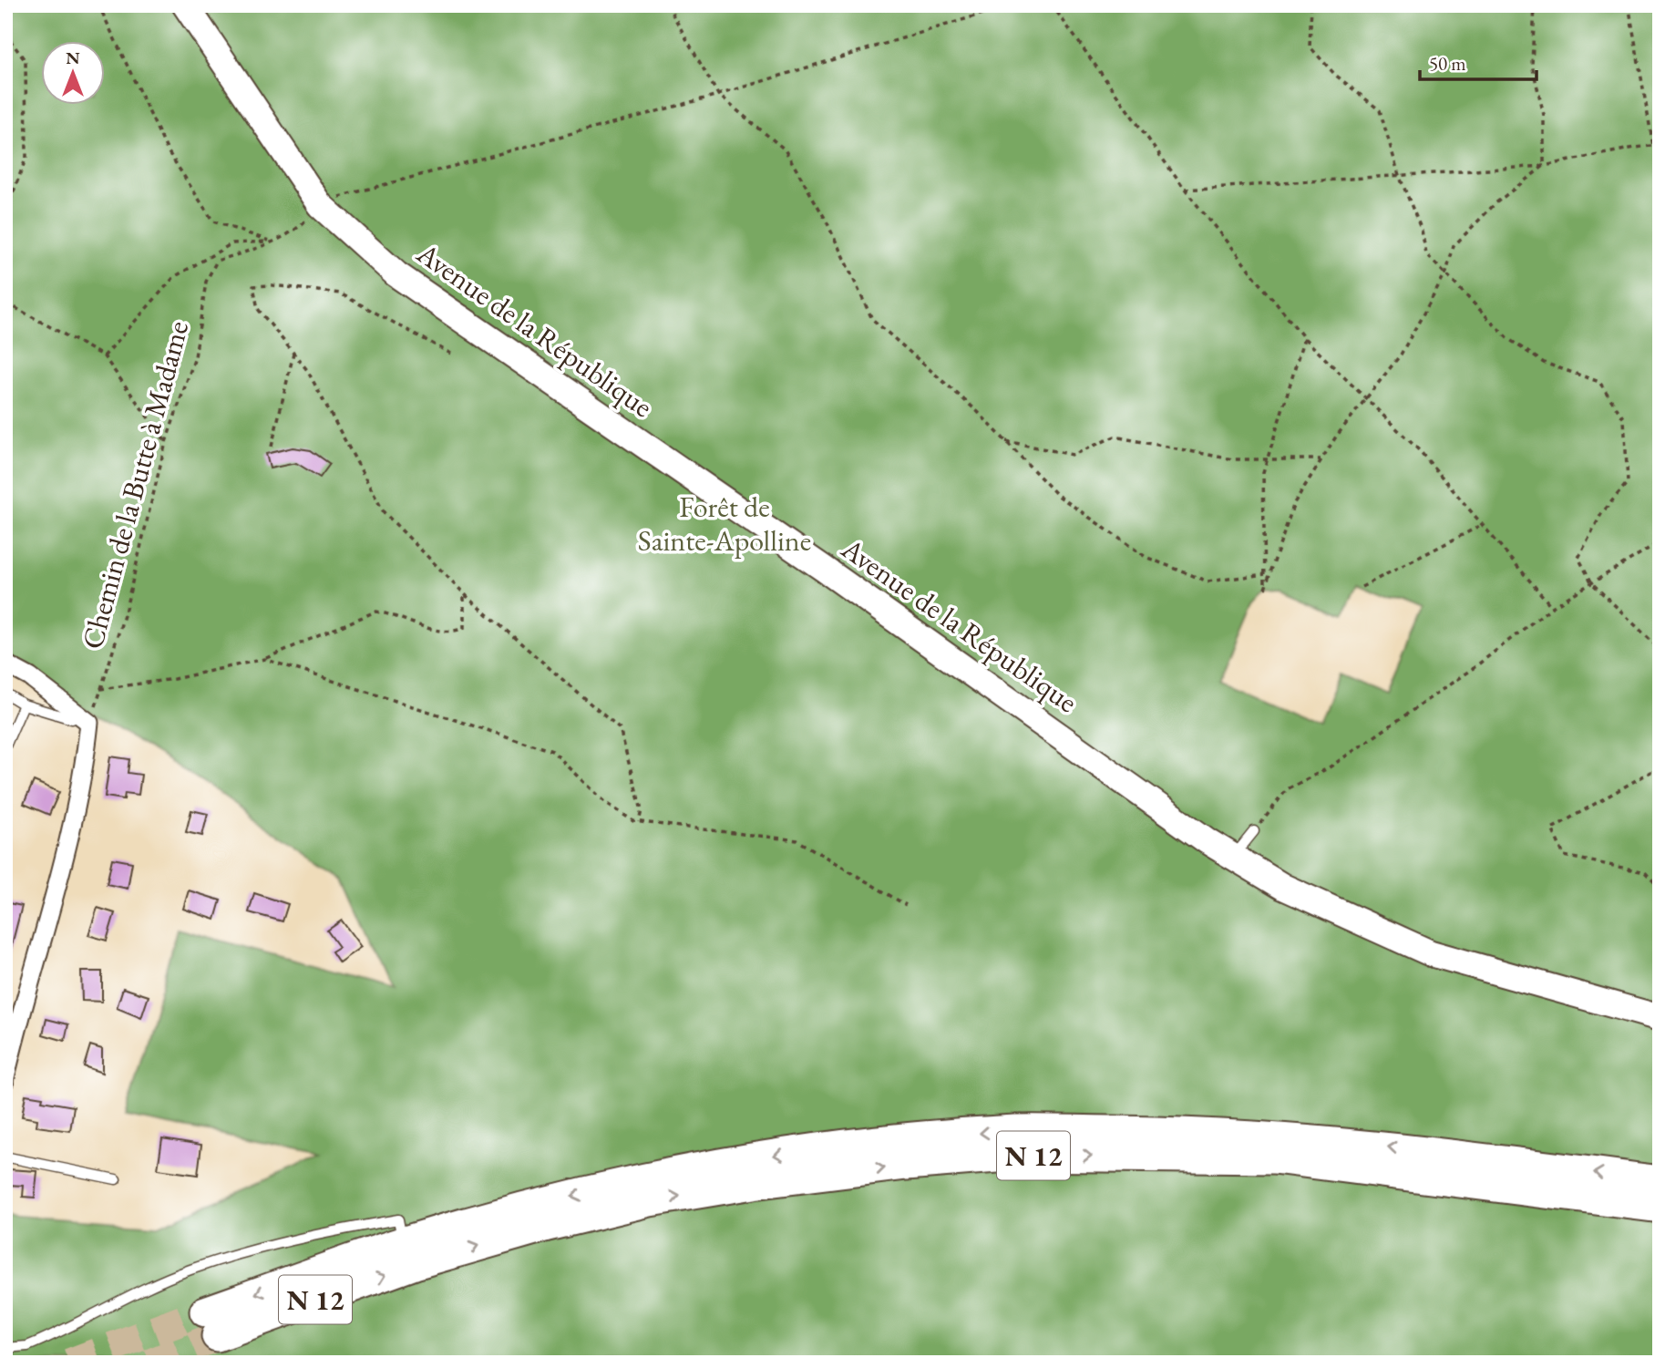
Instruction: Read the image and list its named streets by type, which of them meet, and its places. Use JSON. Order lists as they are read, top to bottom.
{
  "streets": {
    "highway": ["N 12"],
    "main road": ["Avenue de la République"],
    "path": ["Chemin de la Butte à Madame"]
  },
  "crossings": [
    ["Avenue de la République", "Chemin de la Butte à Madame"]
  ],
  "parks": ["Forêt de Sainte-Apolline"],
  "scale_bar": "50 m",
  "north": "top"
}
